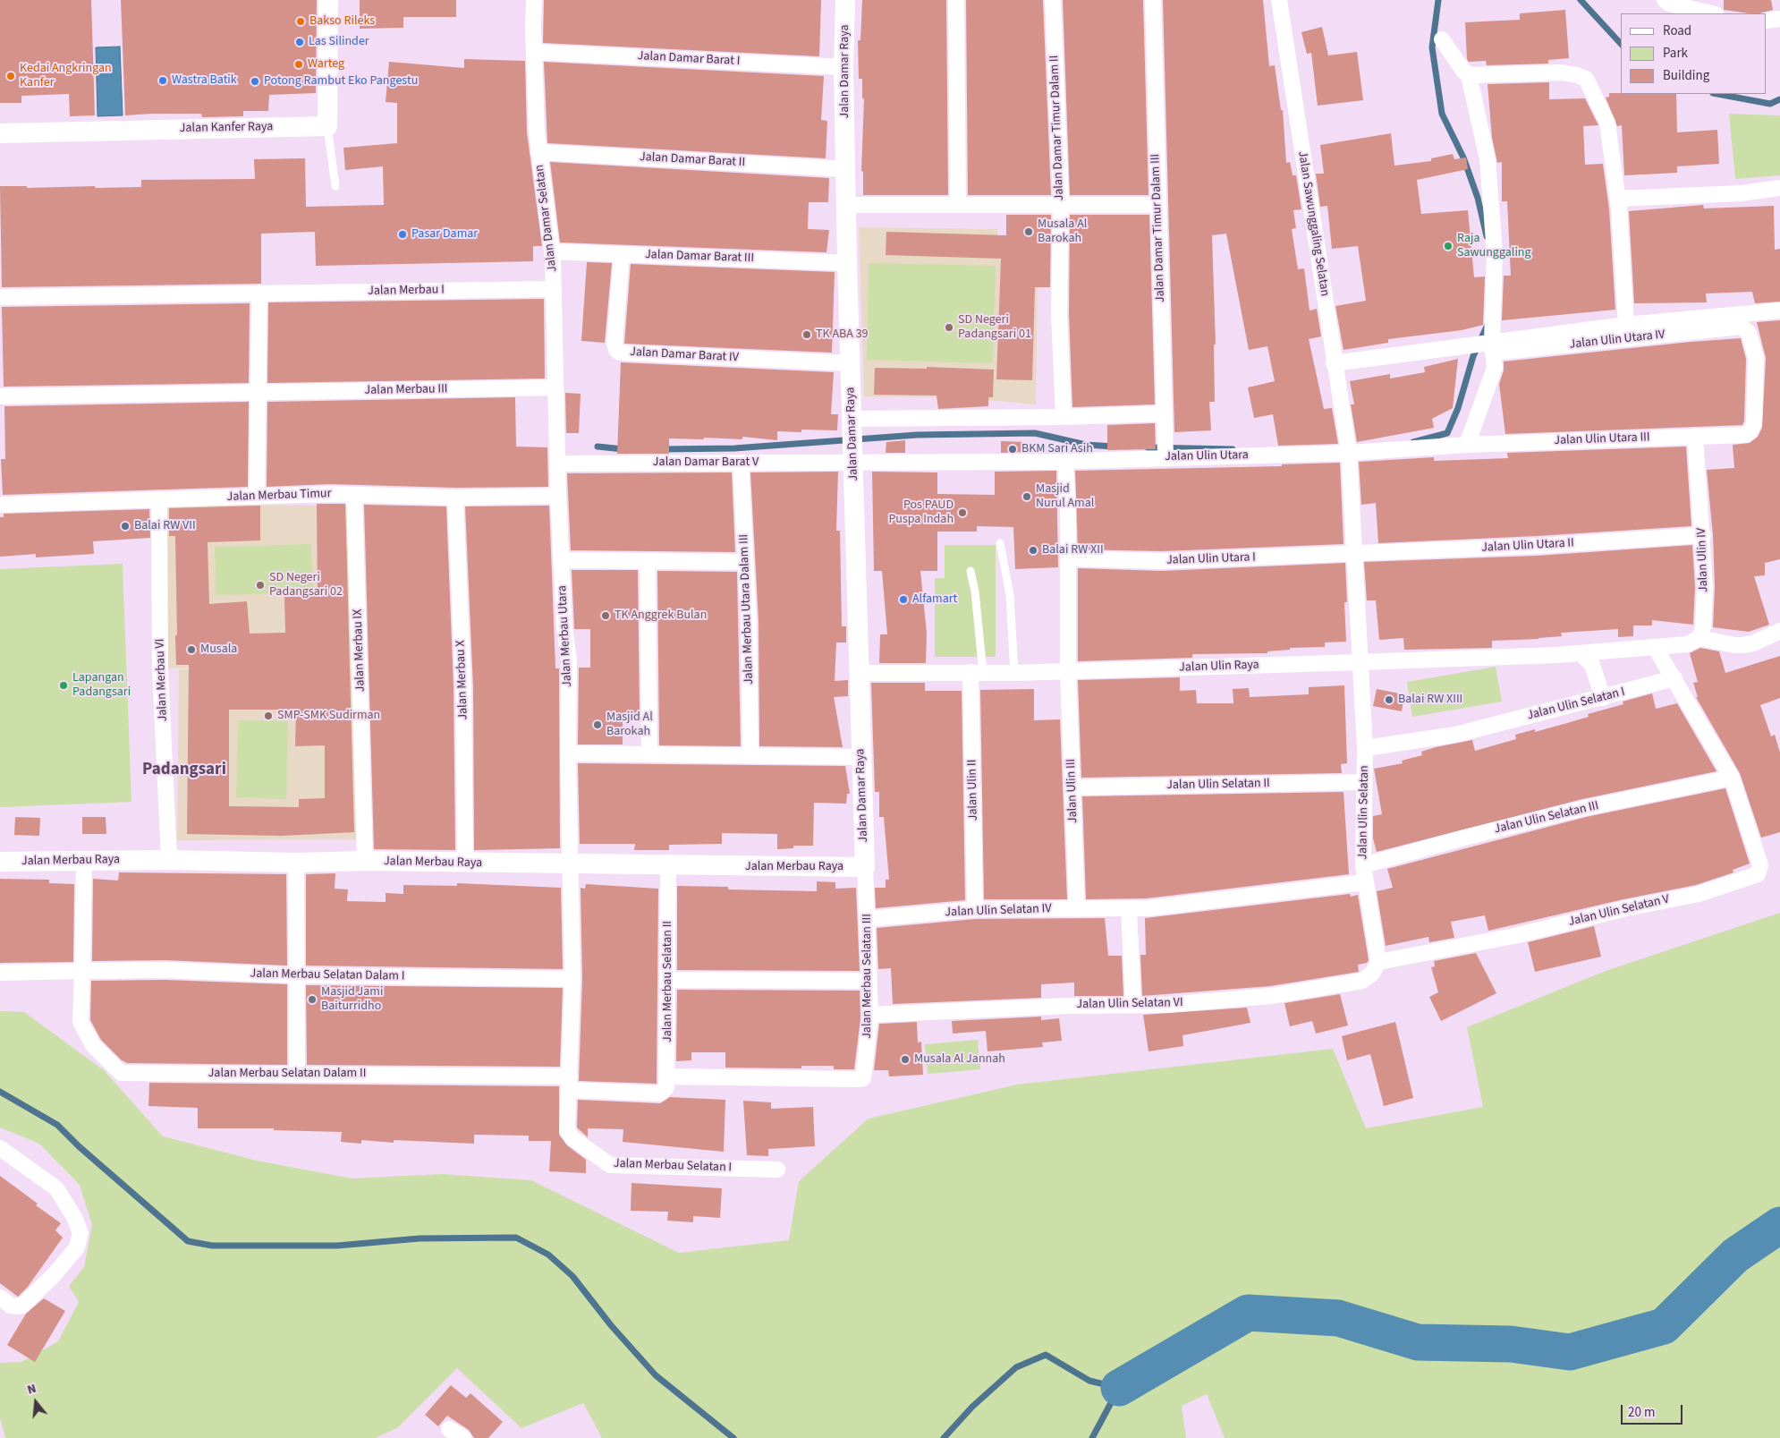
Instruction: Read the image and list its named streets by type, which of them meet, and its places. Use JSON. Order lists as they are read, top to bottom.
{
  "streets": {
    "street": [
      "Jalan Damar Barat I",
      "Jalan Damar Raya",
      "Jalan Kanfer Raya",
      "Jalan Damar Timur Dalam II",
      "Jalan Damar Barat II",
      "Jalan Damar Selatan",
      "Jalan Sawunggaling Selatan",
      "Jalan Damar Timur Dalam III",
      "Jalan Damar Barat III",
      "Jalan Merbau I",
      "Jalan Ulin Utara IV",
      "Jalan Damar Barat IV",
      "Jalan Merbau III",
      "Jalan Ulin Utara III",
      "Jalan Ulin Utara",
      "Jalan Damar Barat V",
      "Jalan Merbau Timur",
      "Jalan Ulin Utara II",
      "Jalan Ulin Utara I",
      "Jalan Ulin IV",
      "Jalan Merbau Utara Dalam III",
      "Jalan Merbau Utara",
      "Jalan Merbau IX",
      "Jalan Ulin Raya",
      "Jalan Merbau VI",
      "Jalan Merbau X",
      "Jalan Ulin Selatan I",
      "Jalan Ulin Selatan II",
      "Jalan Ulin II",
      "Jalan Ulin III",
      "Jalan Ulin Selatan",
      "Jalan Ulin Selatan III",
      "Jalan Merbau Raya",
      "Jalan Ulin Selatan IV",
      "Jalan Ulin Selatan V",
      "Jalan Merbau Selatan Dalam I",
      "Jalan Merbau Selatan III",
      "Jalan Merbau Selatan II",
      "Jalan Ulin Selatan VI",
      "Jalan Merbau Selatan Dalam II",
      "Jalan Merbau Selatan I"
    ]
  },
  "crossings": [
    ["Jalan Damar Barat I", "Jalan Damar Raya"],
    ["Jalan Damar Barat I", "Jalan Damar Selatan"],
    ["Jalan Damar Raya", "Jalan Damar Barat II"],
    ["Jalan Damar Raya", "Jalan Damar Barat III"],
    ["Jalan Damar Raya", "Jalan Damar Barat IV"],
    ["Jalan Damar Raya", "Jalan Ulin Utara"],
    ["Jalan Damar Raya", "Jalan Damar Barat V"],
    ["Jalan Damar Raya", "Jalan Ulin Raya"],
    ["Jalan Damar Raya", "Jalan Merbau Raya"],
    ["Jalan Damar Raya", "Jalan Merbau Selatan III"],
    ["Jalan Damar Barat II", "Jalan Damar Selatan"],
    ["Jalan Damar Selatan", "Jalan Damar Barat III"],
    ["Jalan Damar Selatan", "Jalan Merbau I"],
    ["Jalan Damar Selatan", "Jalan Merbau III"],
    ["Jalan Damar Selatan", "Jalan Damar Barat V"],
    ["Jalan Damar Selatan", "Jalan Merbau Utara"],
    ["Jalan Sawunggaling Selatan", "Jalan Ulin Utara III"],
    ["Jalan Sawunggaling Selatan", "Jalan Ulin Utara"],
    ["Jalan Damar Timur Dalam III", "Jalan Ulin Utara"],
    ["Jalan Damar Barat III", "Jalan Damar Barat IV"],
    ["Jalan Ulin Utara IV", "Jalan Ulin Utara III"],
    ["Jalan Ulin Utara III", "Jalan Ulin Utara"],
    ["Jalan Ulin Utara III", "Jalan Ulin IV"],
    ["Jalan Ulin Utara", "Jalan Damar Barat V"],
    ["Jalan Ulin Utara", "Jalan Ulin III"],
    ["Jalan Damar Barat V", "Jalan Merbau Utara Dalam III"],
    ["Jalan Damar Barat V", "Jalan Merbau Utara"],
    ["Jalan Merbau Timur", "Jalan Merbau Utara"],
    ["Jalan Merbau Timur", "Jalan Merbau IX"],
    ["Jalan Merbau Timur", "Jalan Merbau VI"],
    ["Jalan Merbau Timur", "Jalan Merbau X"],
    ["Jalan Ulin Utara II", "Jalan Ulin Utara I"],
    ["Jalan Ulin Utara II", "Jalan Ulin IV"],
    ["Jalan Ulin Utara I", "Jalan Ulin III"],
    ["Jalan Merbau Utara", "Jalan Merbau Raya"],
    ["Jalan Merbau Utara", "Jalan Merbau Selatan I"],
    ["Jalan Merbau IX", "Jalan Merbau Raya"],
    ["Jalan Ulin Raya", "Jalan Ulin II"],
    ["Jalan Ulin Raya", "Jalan Ulin III"],
    ["Jalan Ulin Raya", "Jalan Ulin Selatan"],
    ["Jalan Merbau VI", "Jalan Merbau Raya"],
    ["Jalan Merbau X", "Jalan Merbau Raya"],
    ["Jalan Ulin Selatan I", "Jalan Ulin Selatan"],
    ["Jalan Ulin Selatan II", "Jalan Ulin III"],
    ["Jalan Ulin Selatan II", "Jalan Ulin Selatan"],
    ["Jalan Ulin II", "Jalan Ulin Selatan IV"],
    ["Jalan Ulin III", "Jalan Ulin Selatan IV"],
    ["Jalan Ulin Selatan", "Jalan Ulin Selatan III"],
    ["Jalan Ulin Selatan", "Jalan Ulin Selatan IV"],
    ["Jalan Ulin Selatan", "Jalan Ulin Selatan V"],
    ["Jalan Ulin Selatan", "Jalan Ulin Selatan VI"],
    ["Jalan Ulin Selatan III", "Jalan Ulin Selatan V"],
    ["Jalan Merbau Raya", "Jalan Merbau Selatan III"],
    ["Jalan Merbau Raya", "Jalan Merbau Selatan II"],
    ["Jalan Merbau Raya", "Jalan Merbau Selatan I"],
    ["Jalan Ulin Selatan IV", "Jalan Merbau Selatan III"],
    ["Jalan Ulin Selatan V", "Jalan Ulin Selatan VI"],
    ["Jalan Merbau Selatan Dalam I", "Jalan Merbau Selatan Dalam II"],
    ["Jalan Merbau Selatan Dalam I", "Jalan Merbau Selatan I"],
    ["Jalan Merbau Selatan III", "Jalan Merbau Selatan II"],
    ["Jalan Merbau Selatan III", "Jalan Ulin Selatan VI"],
    ["Jalan Merbau Selatan II", "Jalan Merbau Selatan Dalam II"],
    ["Jalan Merbau Selatan II", "Jalan Merbau Selatan I"],
    ["Jalan Merbau Selatan Dalam II", "Jalan Merbau Selatan I"]
  ],
  "districts": ["Padangsari"],
  "places": [
    "Bakso Rileks",
    "Las Silinder",
    "Warteg",
    "Kedai Angkringan Kanfer",
    "Wastra Batik",
    "Potong Rambut Eko Pangestu",
    "Musala Al Barokah",
    "Pasar Damar",
    "Raja Sawunggaling",
    "SD Negeri Padangsari 01",
    "TK ABA 39",
    "BKM Sari Asih",
    "Masjid Nurul Amal",
    "Pos PAUD Puspa Indah",
    "Balai RW VII",
    "Balai RW XII",
    "SD Negeri Padangsari 02",
    "Alfamart",
    "TK Anggrek Bulan",
    "Musala",
    "Lapangan Padangsari",
    "Balai RW XIII",
    "SMP-SMK Sudirman",
    "Masjid Al Barokah",
    "Masjid Jami Baiturridho",
    "Musala Al Jannah"
  ],
  "legend": ["Road", "Park", "Building"],
  "scale_bar": "20 m",
  "north": "top"
}
